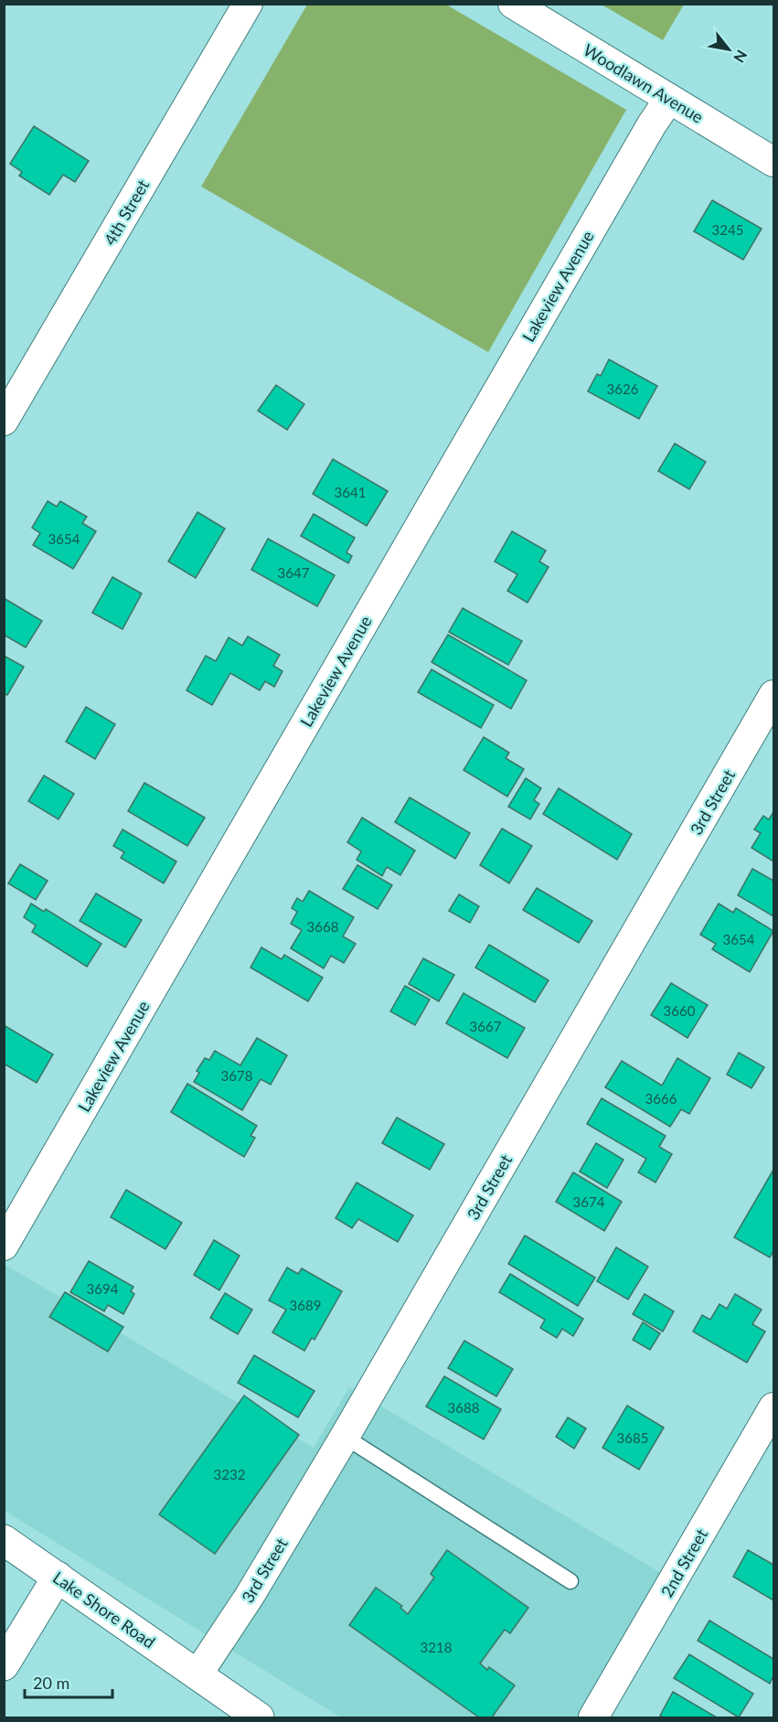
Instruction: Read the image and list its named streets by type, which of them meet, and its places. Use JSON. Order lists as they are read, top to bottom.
{
  "streets": {
    "main road": ["Lake Shore Road"],
    "street": [
      "Woodlawn Avenue",
      "4th Street",
      "Lakeview Avenue",
      "3rd Street",
      "2nd Street"
    ]
  },
  "crossings": [
    ["Woodlawn Avenue", "Lakeview Avenue"],
    ["3rd Street", "Lake Shore Road"]
  ],
  "house_numbers": [
    "3245",
    "3626",
    "3641",
    "3654",
    "3647",
    "3668",
    "3654",
    "3660",
    "3667",
    "3678",
    "3666",
    "3674",
    "3694",
    "3689",
    "3688",
    "3685",
    "3232",
    "3218"
  ],
  "scale_bar": "20 m",
  "north": "bottom right"
}
